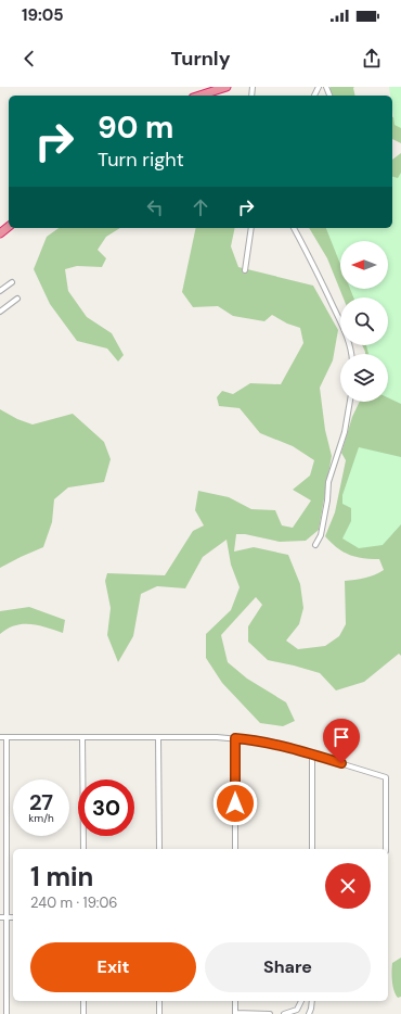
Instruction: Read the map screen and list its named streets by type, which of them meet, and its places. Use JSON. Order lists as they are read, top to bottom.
{
  "north": "left",
  "page": {
    "status": "19:05",
    "header": "Turnly",
    "turn": ["90 m", "Turn right"],
    "speed": "27 km/h",
    "limit": "30",
    "heading": ["1 min", "240 m · 19:06"],
    "buttons": ["Exit", "Share"]
  }
}
